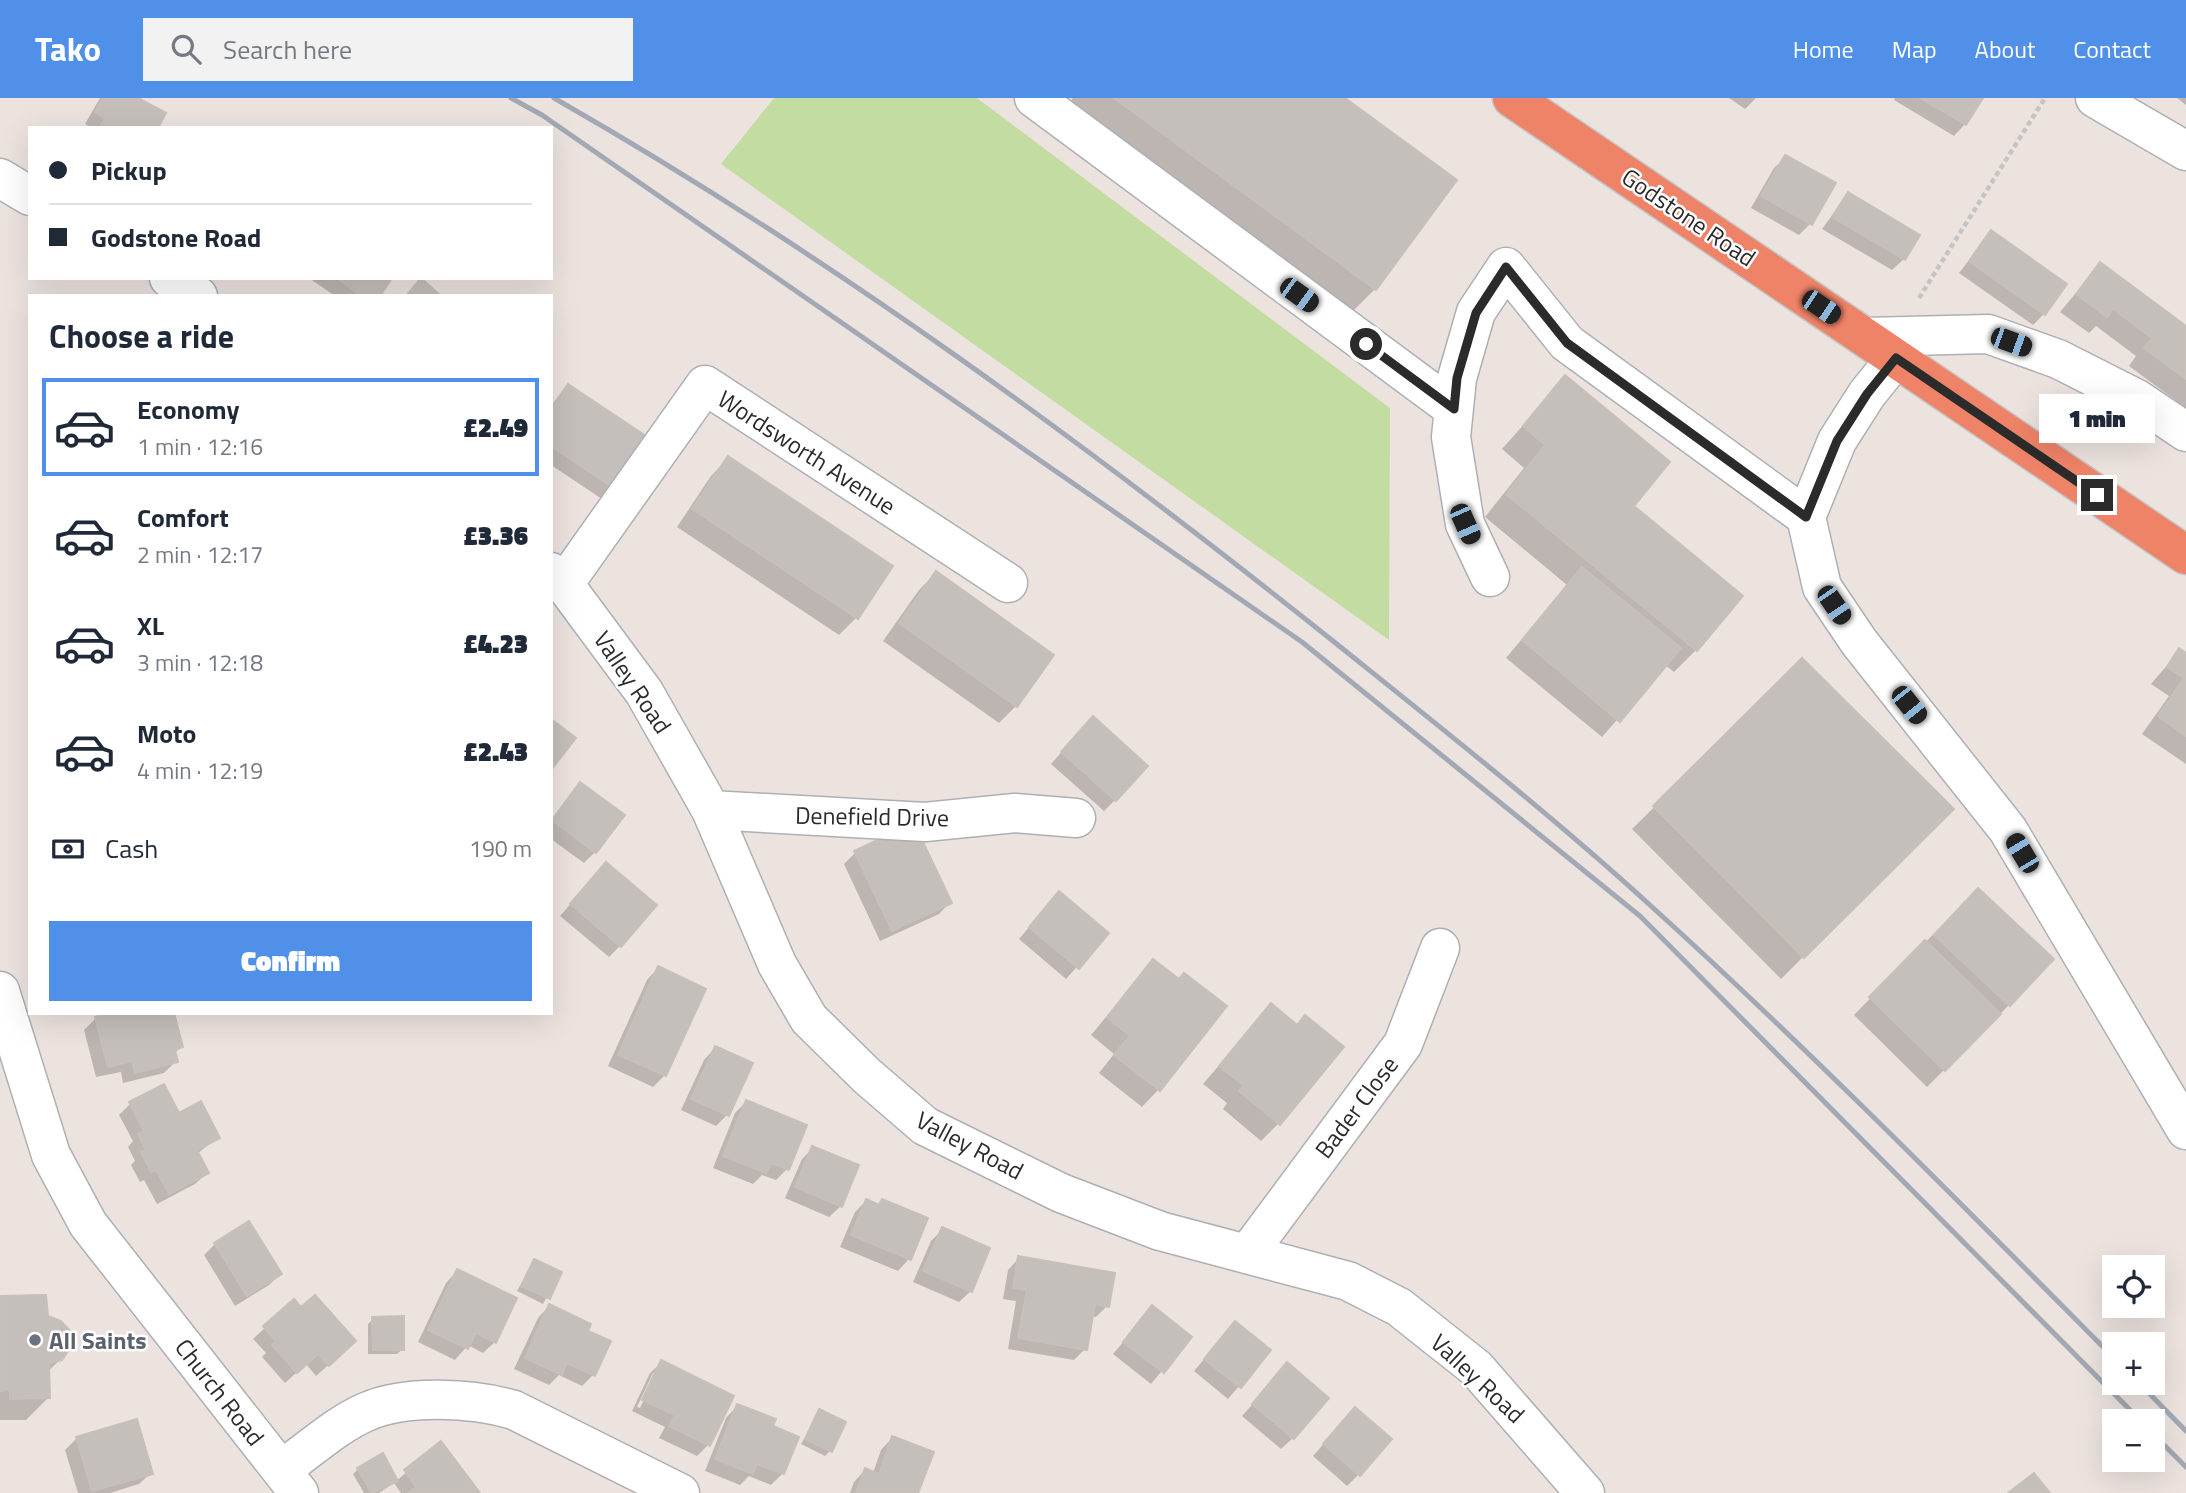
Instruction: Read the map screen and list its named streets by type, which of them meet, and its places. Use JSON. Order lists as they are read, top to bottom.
{
  "streets": {
    "highway": ["Godstone Road"],
    "street": [
      "Wordsworth Avenue",
      "Valley Road",
      "Denefield Drive",
      "Bader Close",
      "Church Road"
    ]
  },
  "crossings": [
    ["Wordsworth Avenue", "Valley Road"],
    ["Valley Road", "Denefield Drive"],
    ["Valley Road", "Bader Close"]
  ],
  "places": ["All Saints"],
  "page": {
    "header": "Tako",
    "search": "Search here",
    "nav": [
      "Home",
      "Map",
      "About",
      "Contact"
    ],
    "banner": ["Pickup", "Godstone Road"],
    "heading": "Choose a ride",
    "list": [
      {
        "name": "Economy",
        "note": "1 min · 12:16",
        "value": "£2.49"
      },
      {
        "name": "Comfort",
        "note": "2 min · 12:17",
        "value": "£3.36"
      },
      {
        "name": "XL",
        "note": "3 min · 12:18",
        "value": "£4.23"
      },
      {
        "name": "Moto",
        "note": "4 min · 12:19",
        "value": "£2.43"
      }
    ],
    "bubble": "1 min",
    "pay": ["Cash", "190 m"],
    "buttons": "Confirm",
    "map_buttons": ["+", "−"]
  }
}
